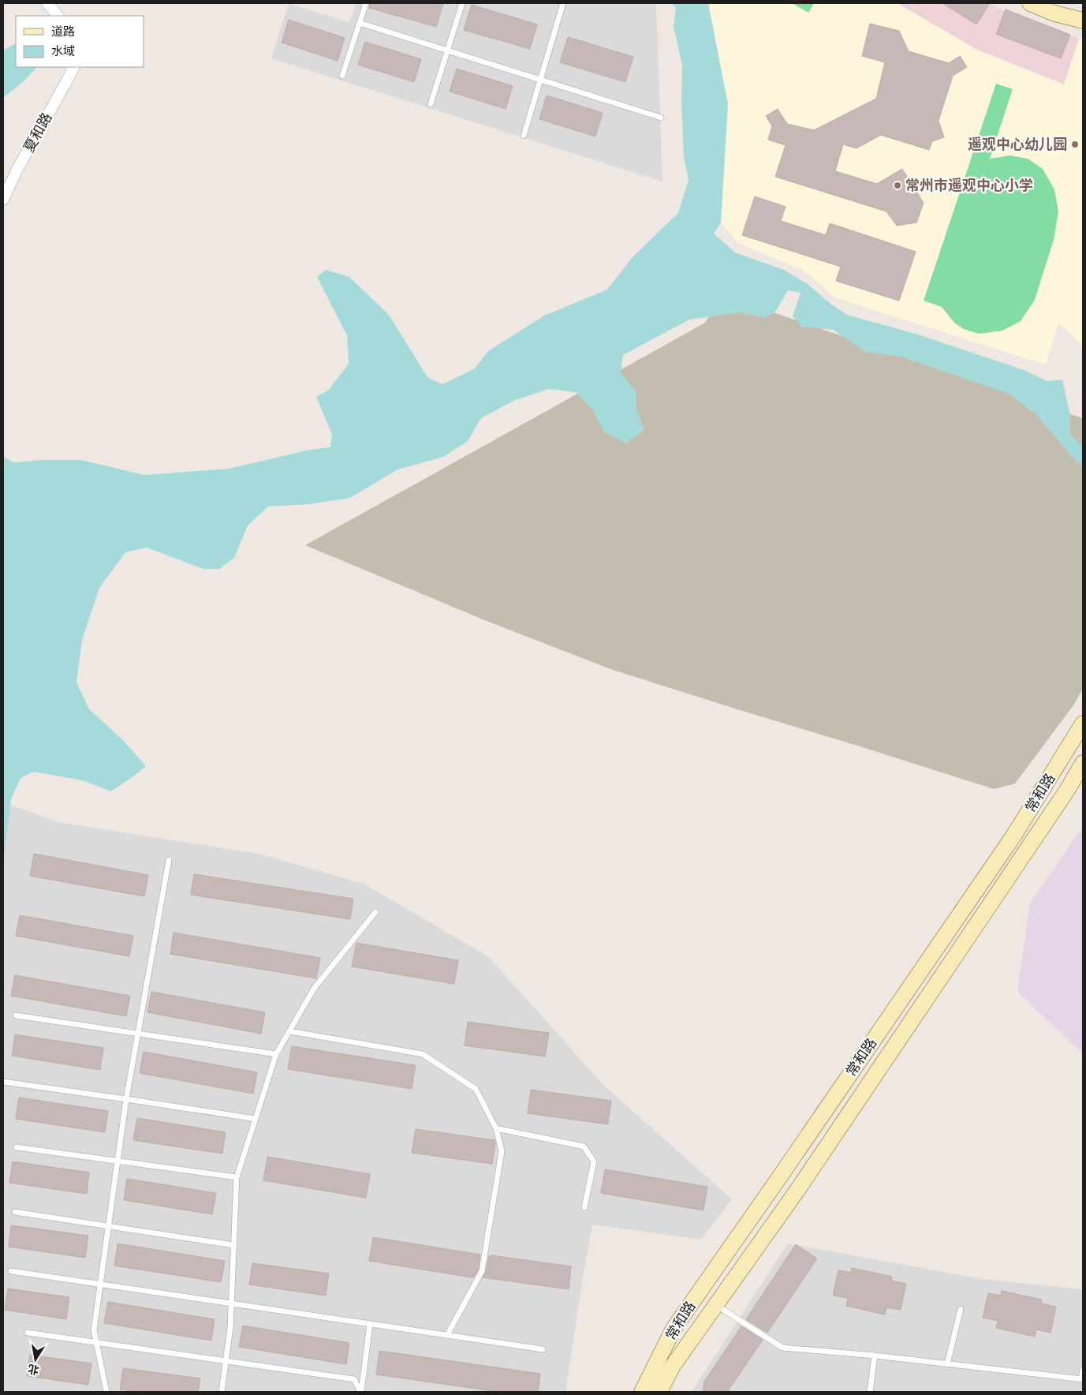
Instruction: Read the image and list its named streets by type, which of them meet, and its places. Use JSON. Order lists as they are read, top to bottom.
{
  "streets": {
    "street": ["夏和路", "常和路"]
  },
  "places": ["遥观中心幼儿园", "常州市遥观中心小学"],
  "legend": ["道路", "水域"],
  "north": "bottom"
}
